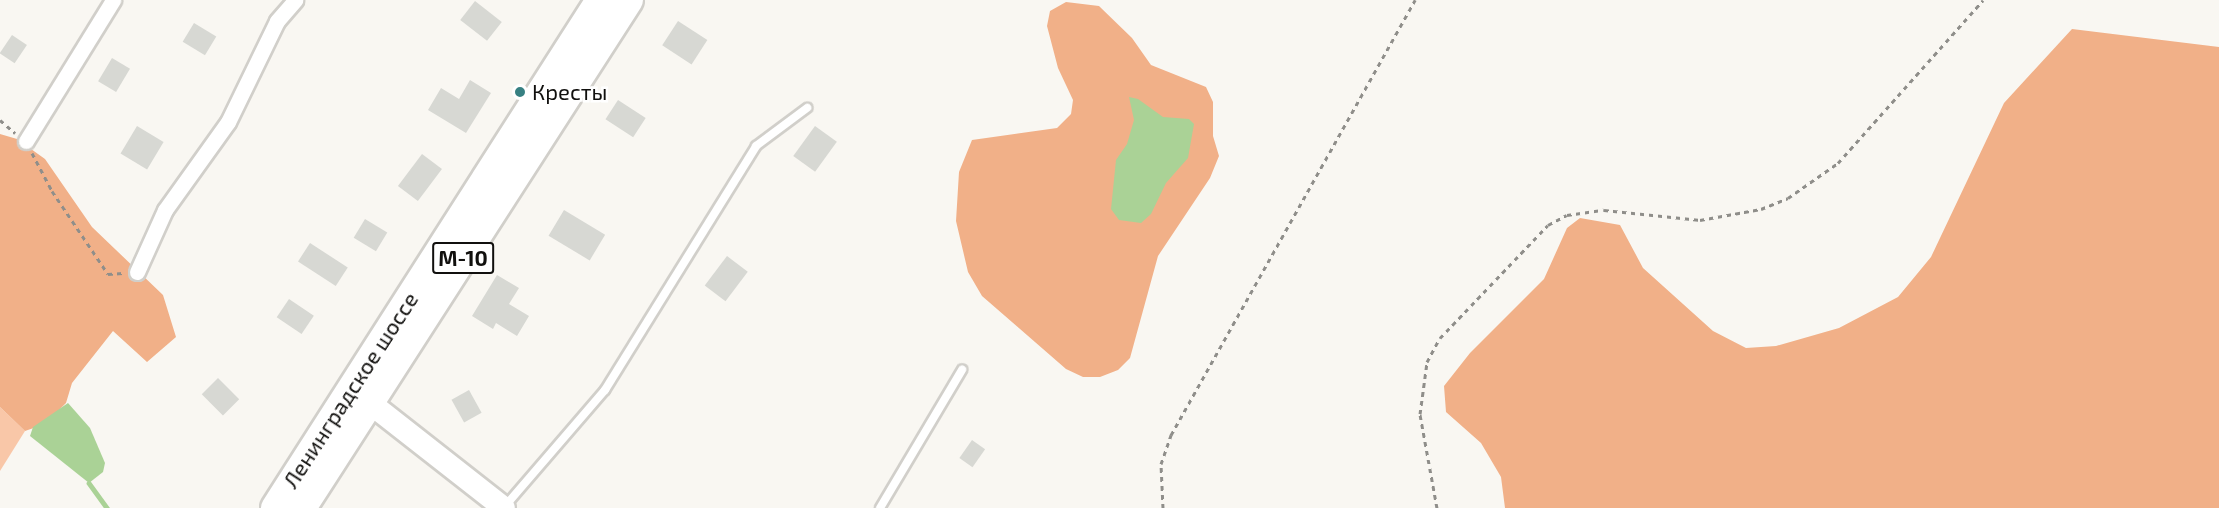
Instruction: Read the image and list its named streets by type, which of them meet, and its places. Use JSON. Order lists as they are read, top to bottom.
{
  "streets": {
    "highway": ["М-10", "Ленинградское шоссе"]
  },
  "places": ["Кресты"]
}
